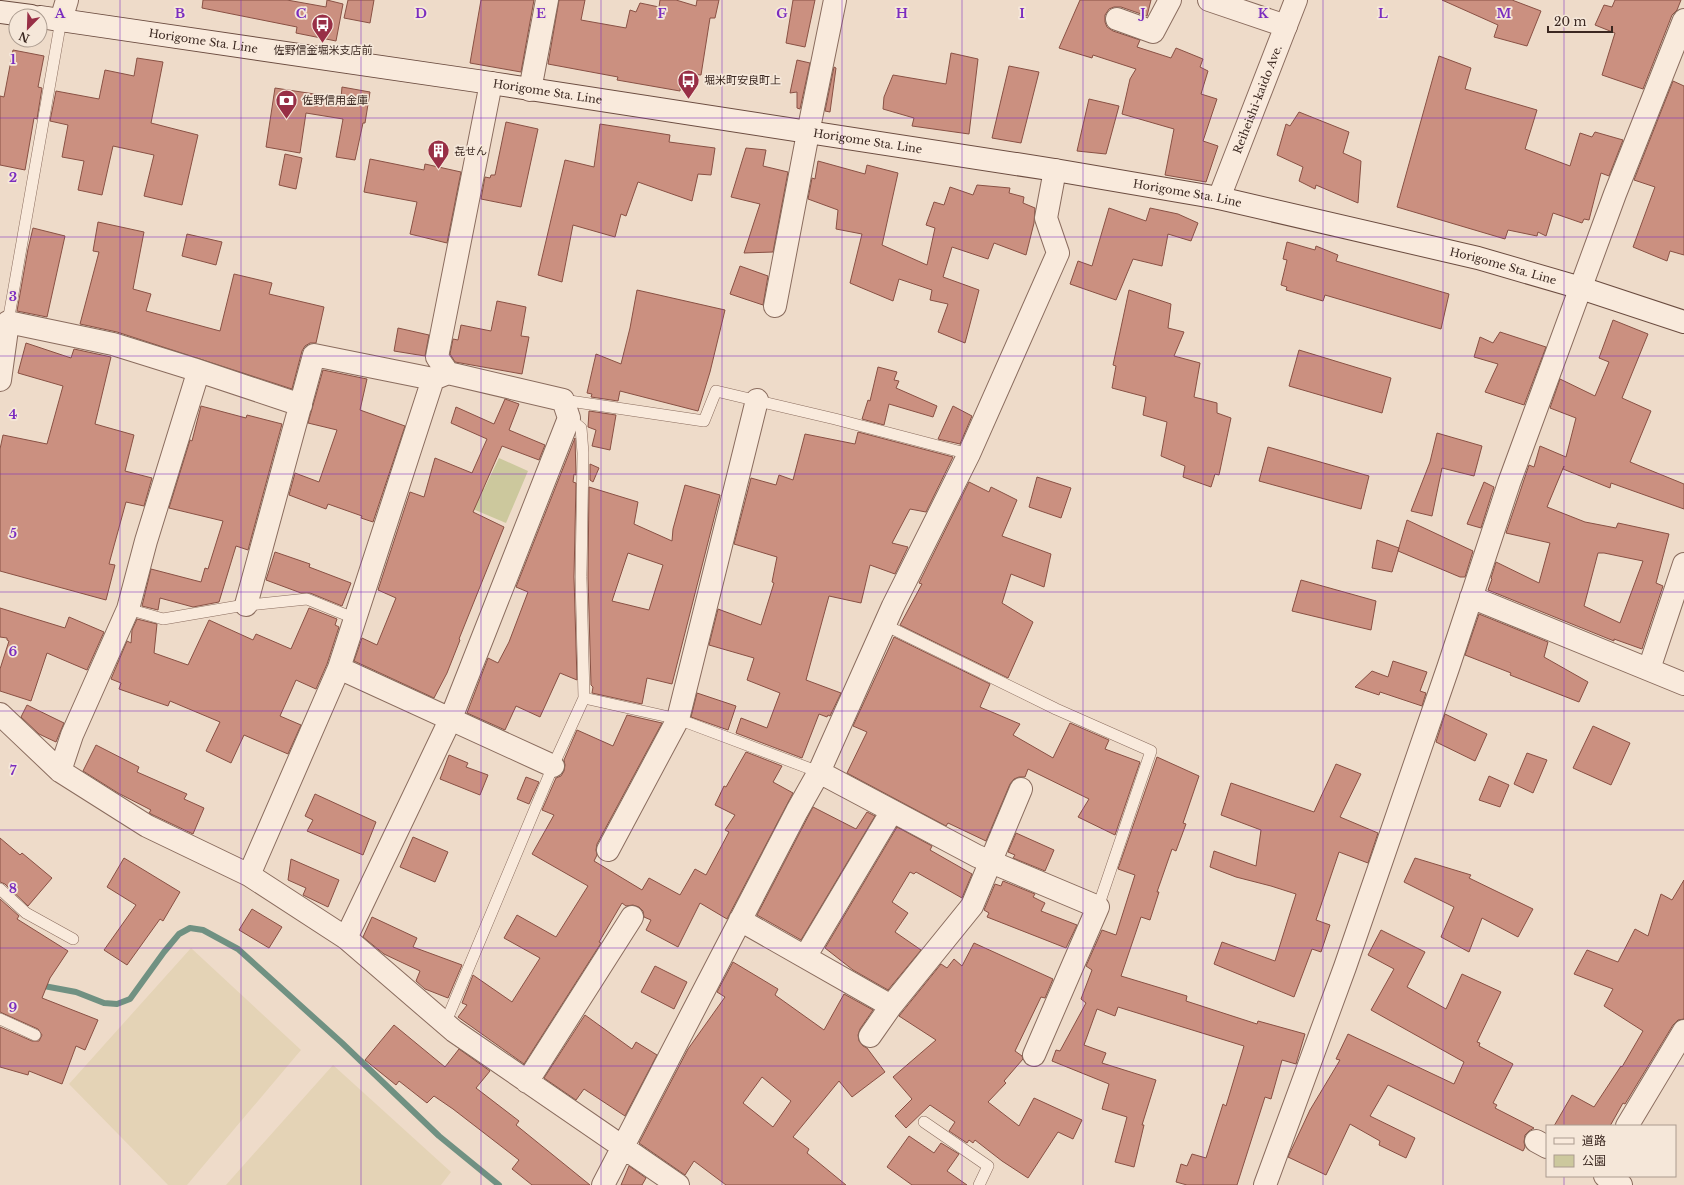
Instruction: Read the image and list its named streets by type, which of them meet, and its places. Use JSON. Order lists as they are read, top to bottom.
{
  "streets": {
    "street": ["Horigome Sta. Line", "Reiheishi-kaido Ave."]
  },
  "crossings": [
    ["Horigome Sta. Line", "Reiheishi-kaido Ave."]
  ],
  "places": {
    "bus stop": ["佐野信金堀米支店前", "堀米町安良町上"],
    "bank": ["佐野信用金庫"],
    "building": ["㐂せん"]
  },
  "legend": ["道路", "公園"],
  "scale_bar": "20 m",
  "north": "bottom left",
  "grid": {
    "columns": [
      "A",
      "B",
      "C",
      "D",
      "E",
      "F",
      "G",
      "H",
      "I",
      "J",
      "K",
      "L",
      "M"
    ],
    "rows": [
      "1",
      "2",
      "3",
      "4",
      "5",
      "6",
      "7",
      "8",
      "9"
    ]
  }
}
